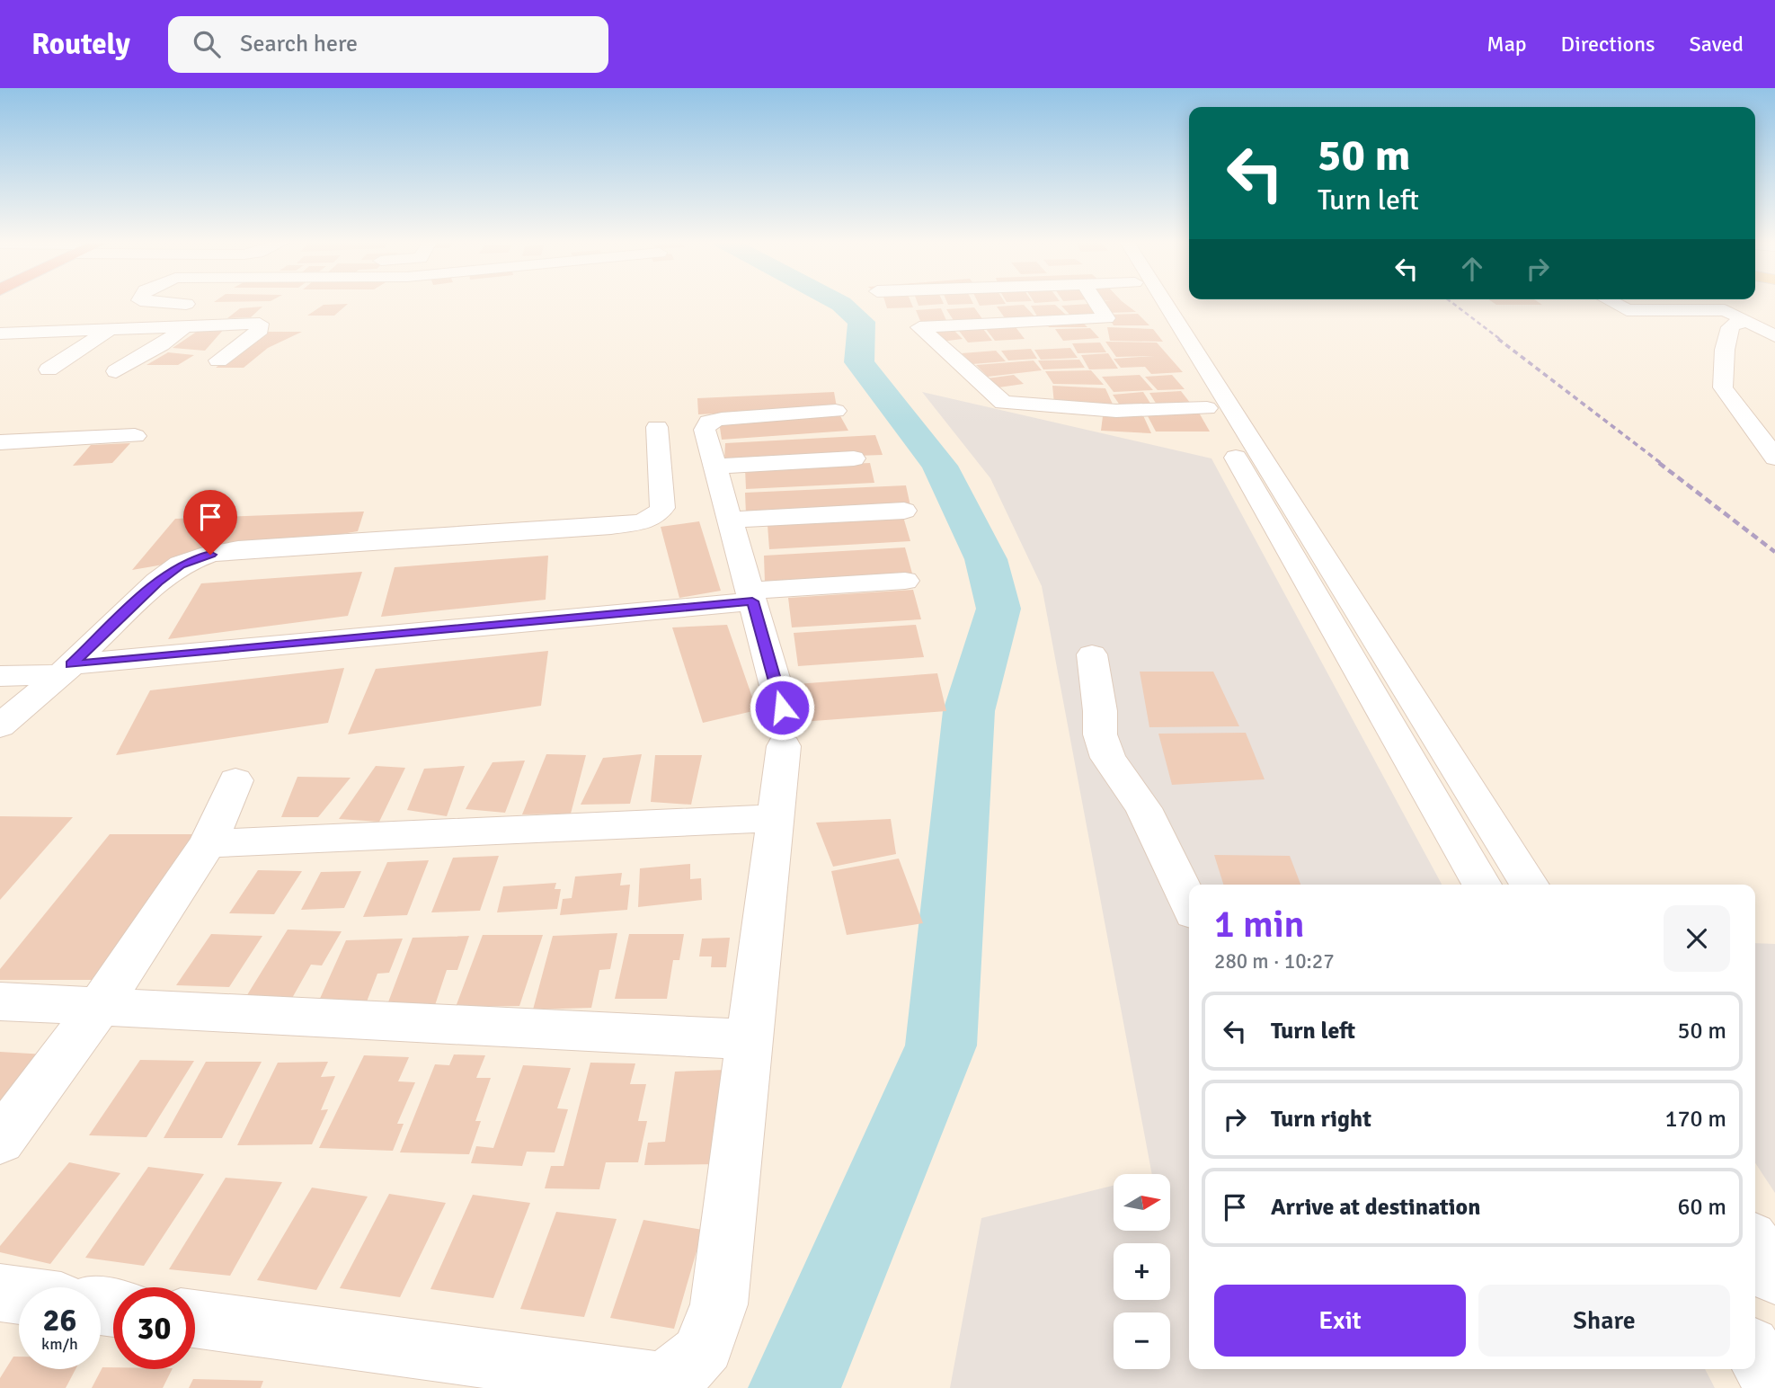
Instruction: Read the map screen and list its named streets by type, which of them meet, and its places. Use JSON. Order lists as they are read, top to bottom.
{
  "north": "right",
  "page": {
    "header": "Routely",
    "search": "Search here",
    "nav": ["Map", "Directions", "Saved"],
    "turn": ["50 m", "Turn left"],
    "heading": ["1 min", "280 m · 10:27"],
    "list": [
      {
        "name": "Turn left",
        "value": "50 m"
      },
      {
        "name": "Turn right",
        "value": "170 m"
      },
      {
        "name": "Arrive at destination",
        "value": "60 m"
      }
    ],
    "map_buttons": ["+", "−"],
    "buttons": ["Exit", "Share"],
    "speed": "26 km/h",
    "limit": "30"
  }
}
